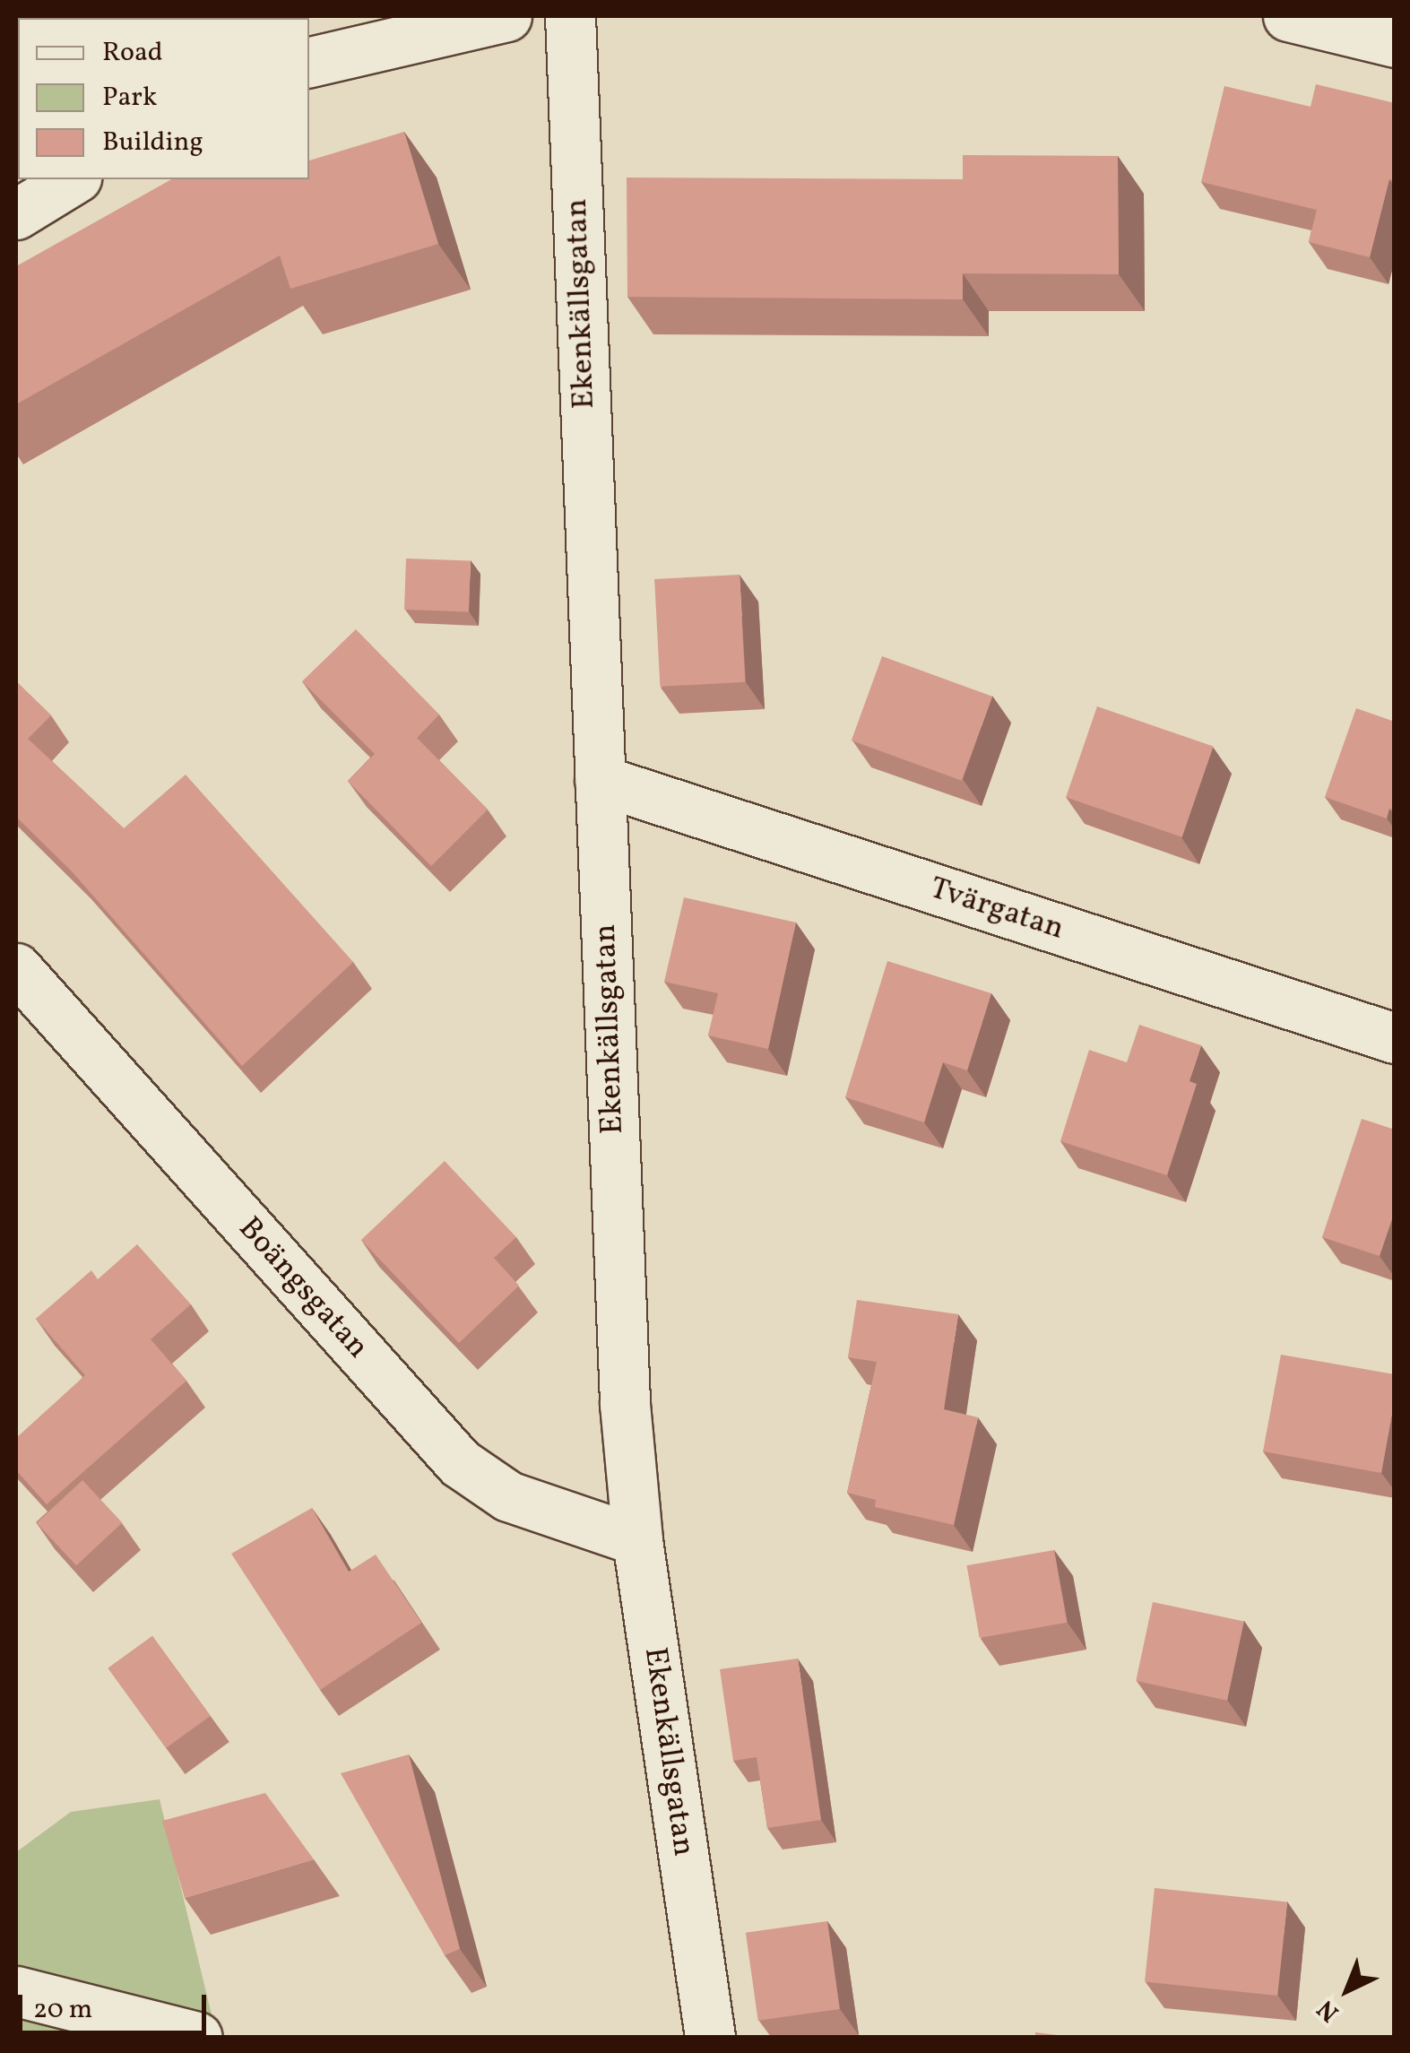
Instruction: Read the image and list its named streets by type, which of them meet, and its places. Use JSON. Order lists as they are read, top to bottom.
{
  "streets": {
    "street": ["Ekenkällsgatan", "Tvärgatan", "Boängsgatan"]
  },
  "crossings": [
    ["Ekenkällsgatan", "Tvärgatan"],
    ["Ekenkällsgatan", "Boängsgatan"]
  ],
  "legend": ["Road", "Park", "Building"],
  "scale_bar": "20 m",
  "north": "bottom left"
}
